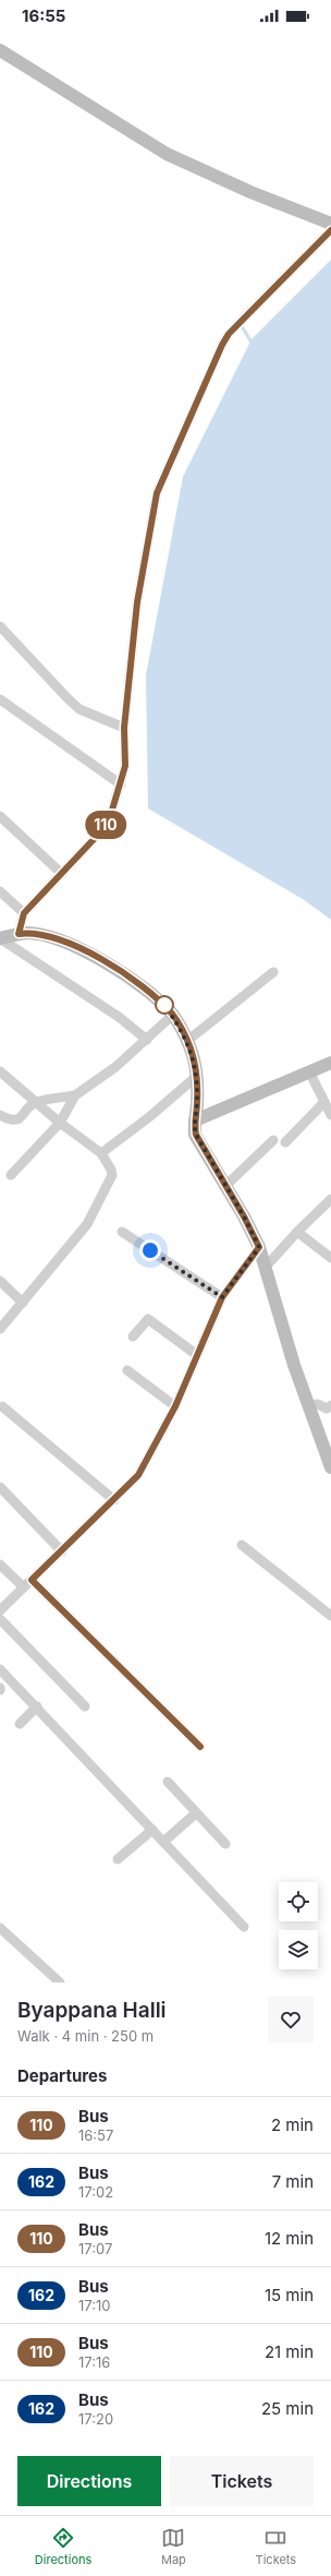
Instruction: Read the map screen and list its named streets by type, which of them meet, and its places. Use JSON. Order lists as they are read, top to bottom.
{
  "lines": ["bus line 110"],
  "page": {
    "status": "16:55",
    "on_map": "110",
    "heading": [
      ["Byappana Halli", "Walk · 4 min · 250 m"],
      "Departures"
    ],
    "list": [
      {
        "mark": "110",
        "name": "Bus",
        "note": "16:57",
        "value": "2 min"
      },
      {
        "mark": "162",
        "name": "Bus",
        "note": "17:02",
        "value": "7 min"
      },
      {
        "mark": "110",
        "name": "Bus",
        "note": "17:07",
        "value": "12 min"
      },
      {
        "mark": "162",
        "name": "Bus",
        "note": "17:10",
        "value": "15 min"
      },
      {
        "mark": "110",
        "name": "Bus",
        "note": "17:16",
        "value": "21 min"
      },
      {
        "mark": "162",
        "name": "Bus",
        "note": "17:20",
        "value": "25 min"
      }
    ],
    "buttons": ["Directions", "Tickets"],
    "tabs": ["Directions", "Map", "Tickets"]
  }
}
